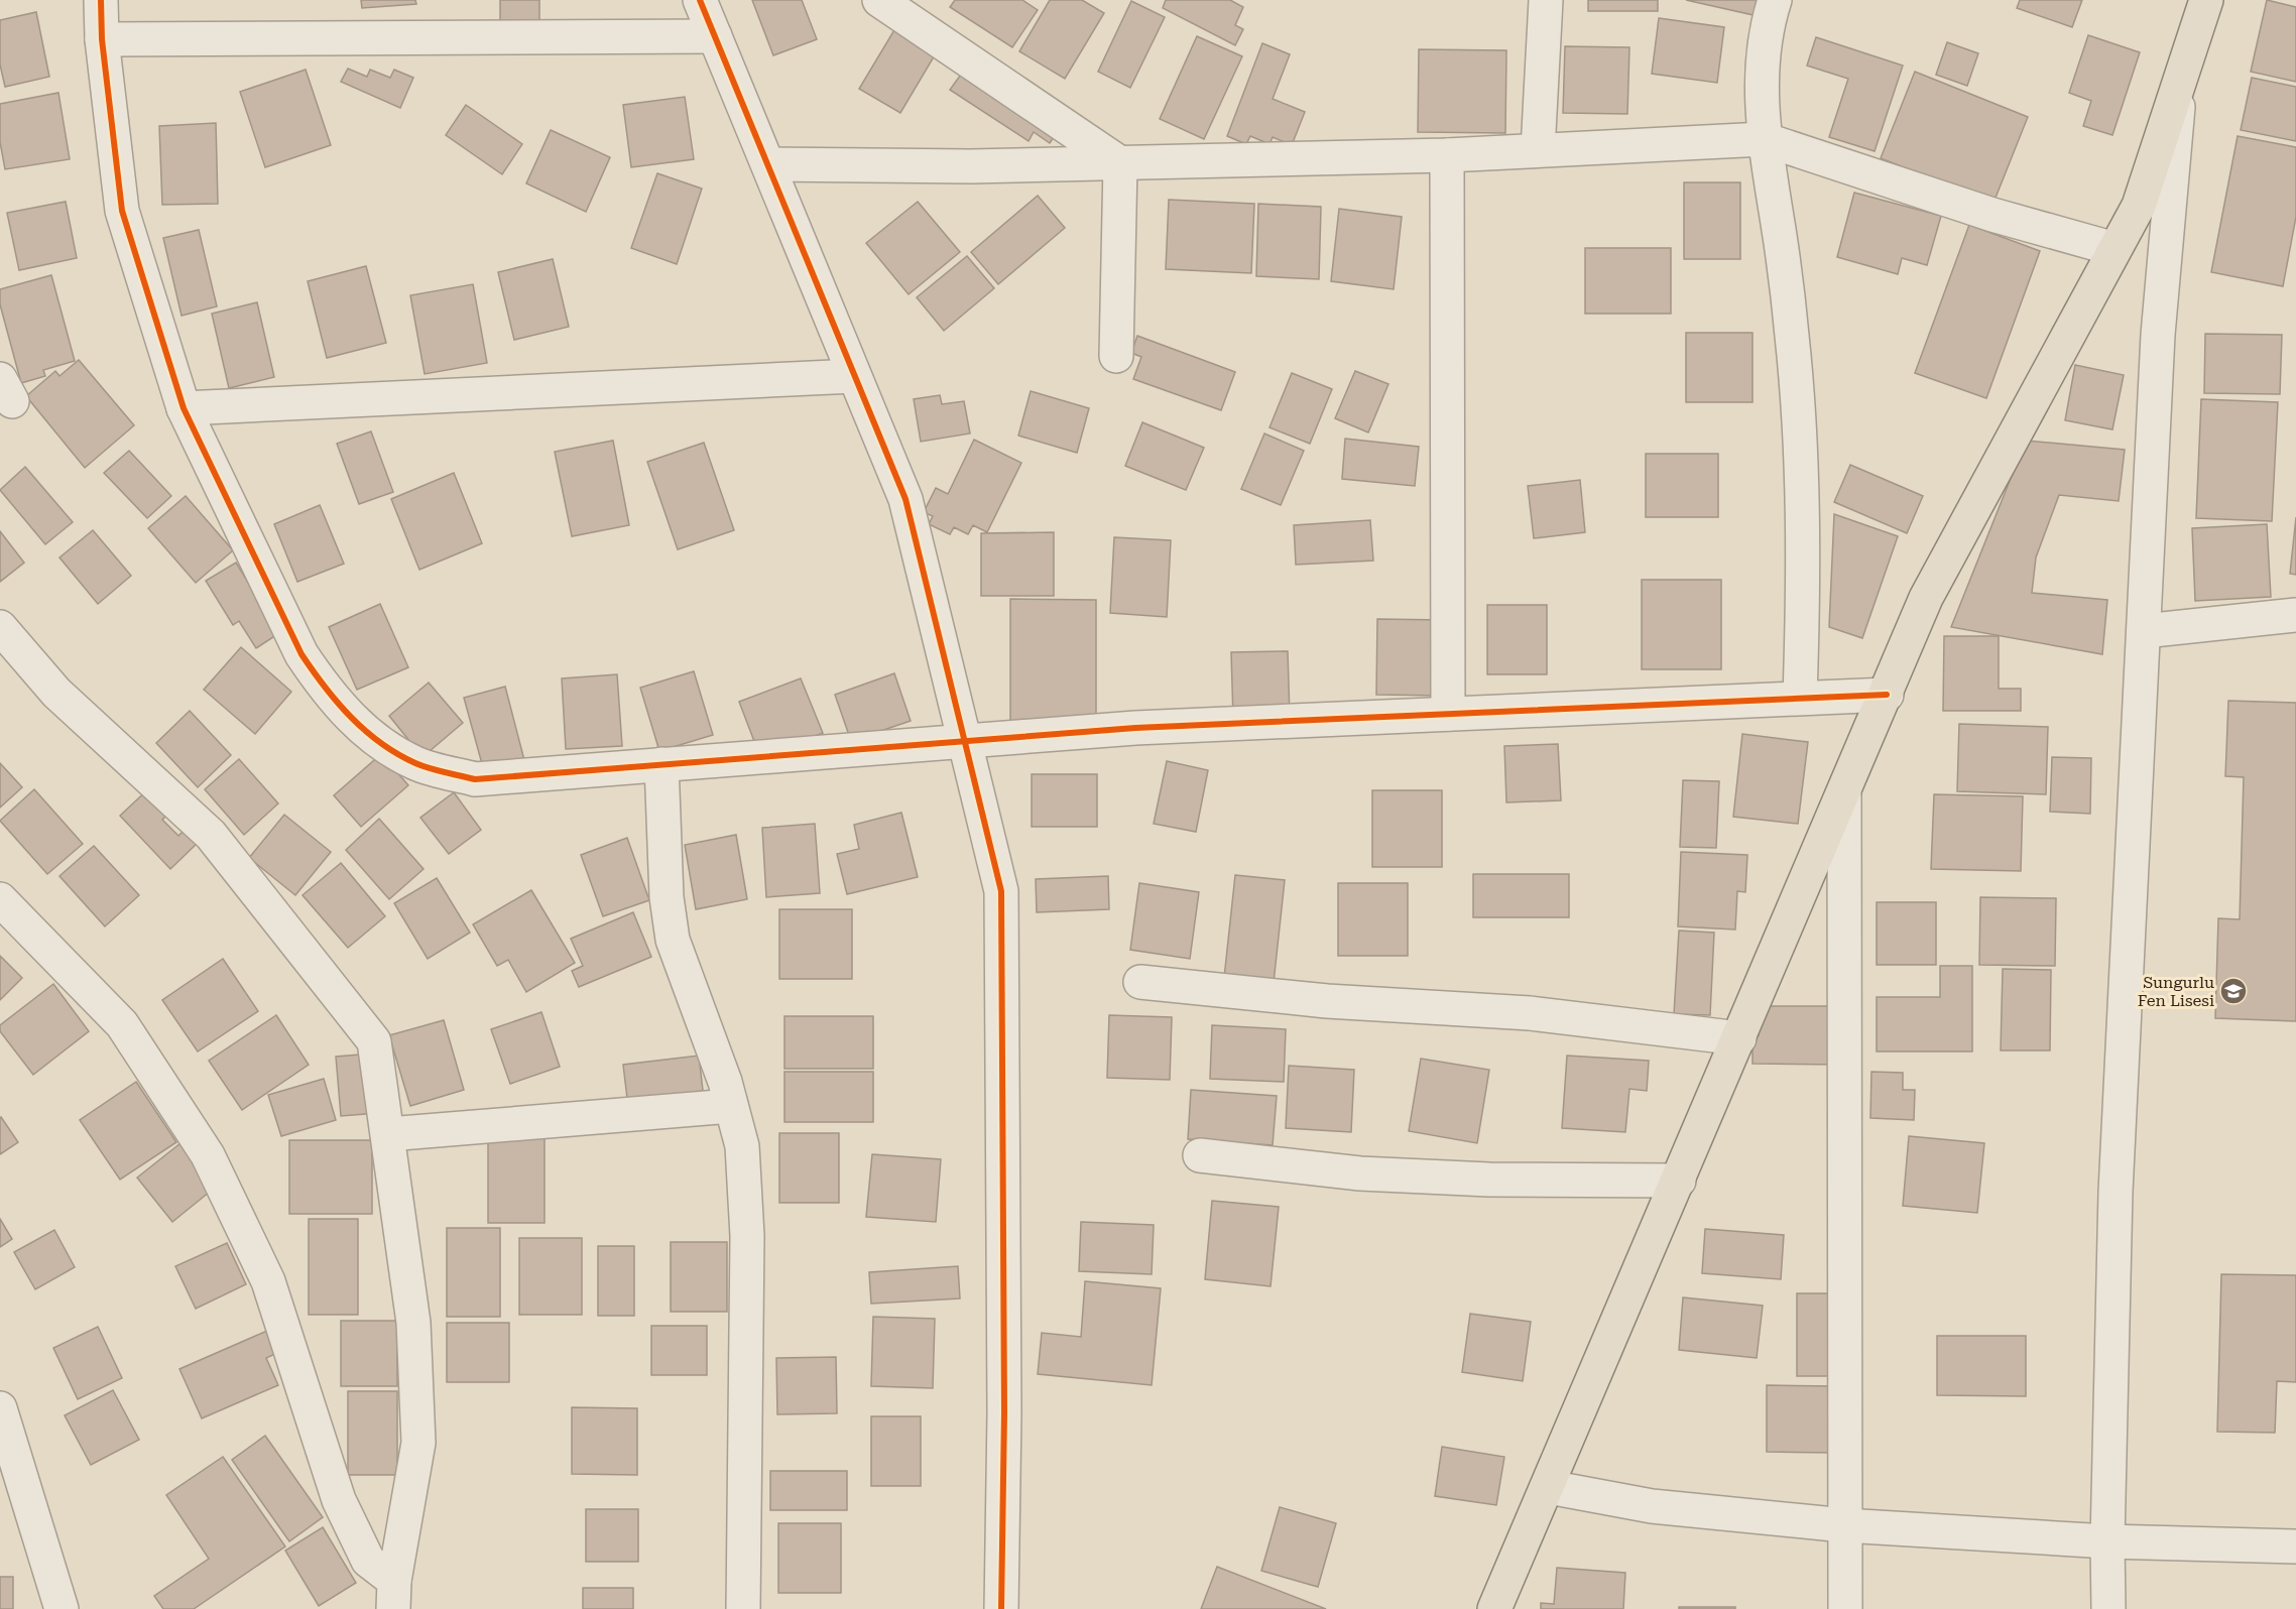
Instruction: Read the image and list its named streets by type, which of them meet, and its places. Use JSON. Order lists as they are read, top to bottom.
{
  "places": {
    "school or university": ["Sungurlu Fen Lisesi"]
  }
}
